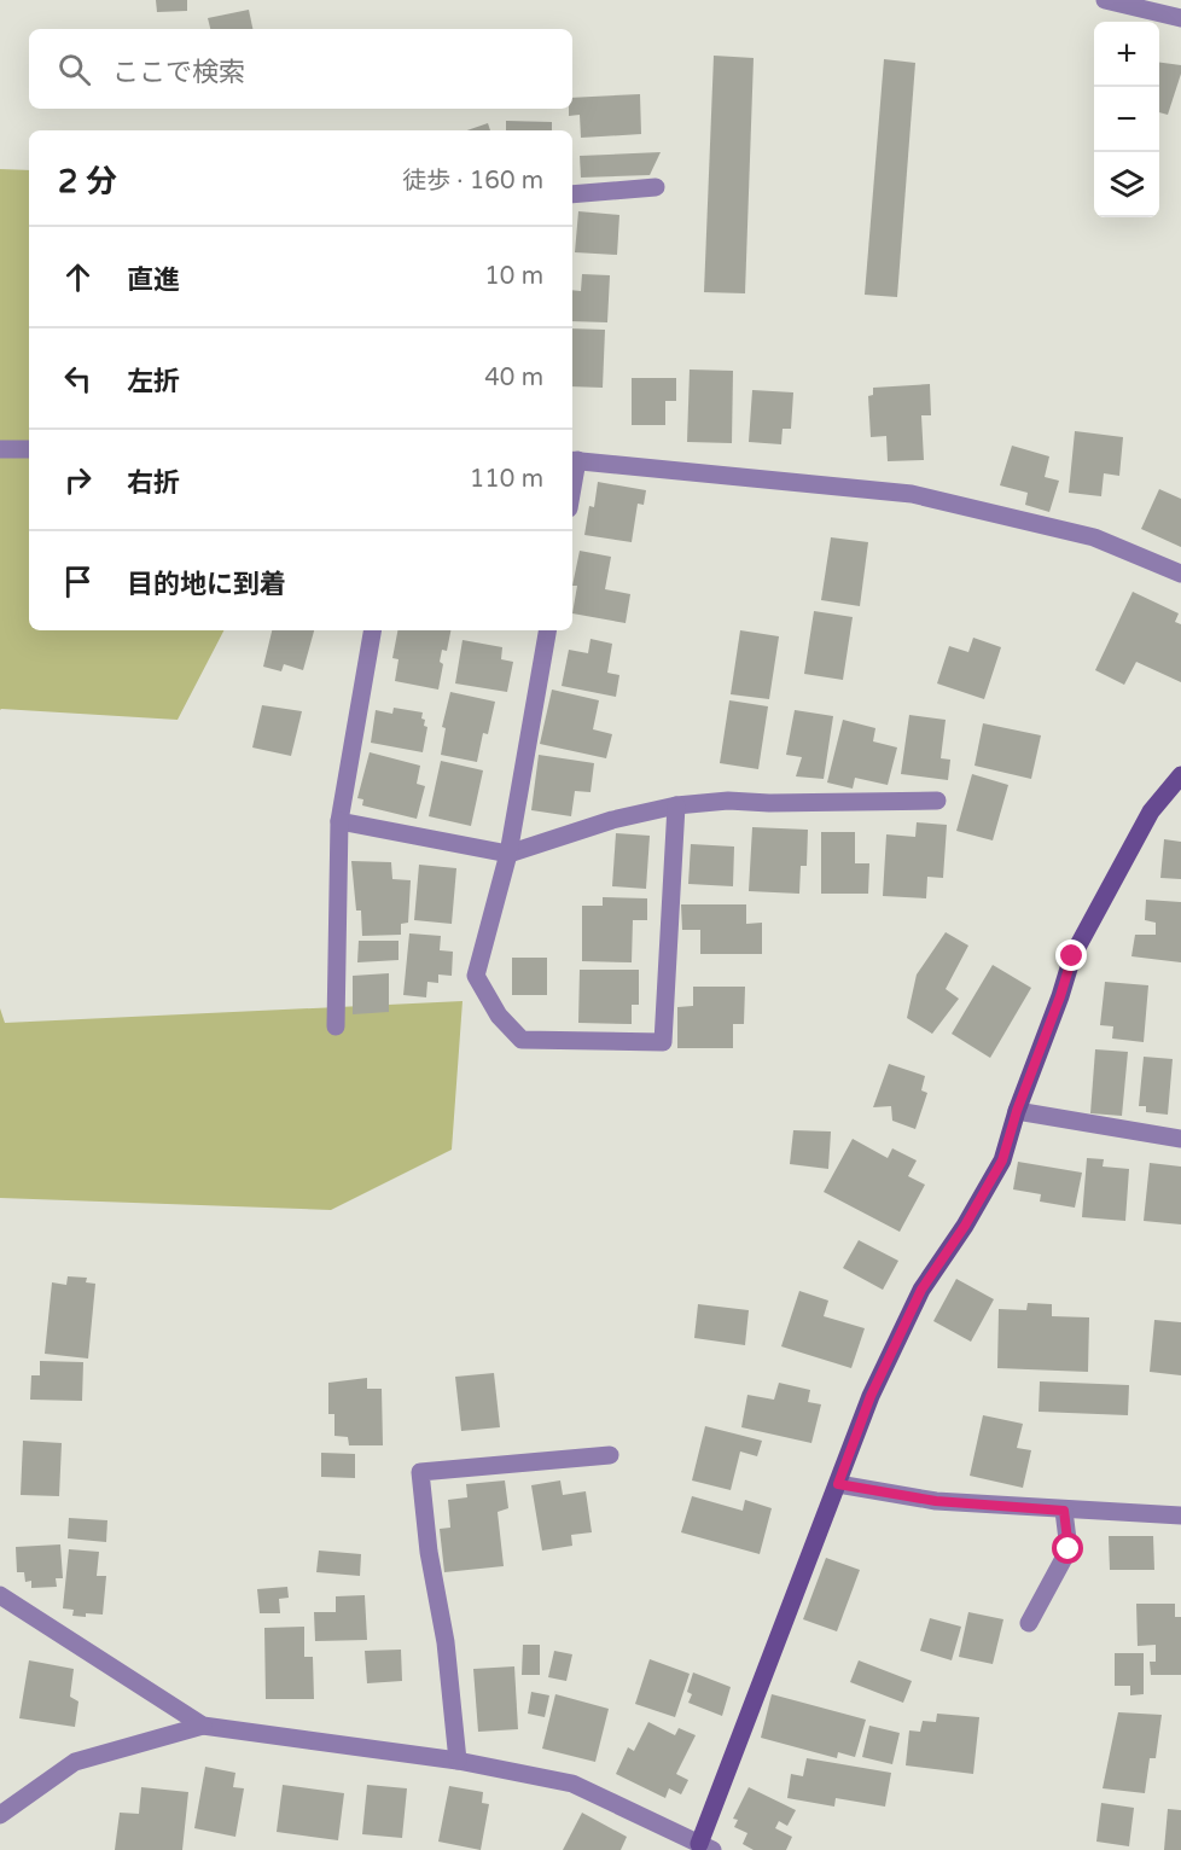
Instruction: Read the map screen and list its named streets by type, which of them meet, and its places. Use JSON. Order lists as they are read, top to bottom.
{
  "page": {
    "map_buttons": ["+", "−"],
    "search": "ここで検索",
    "heading": ["2 分", "徒歩 · 160 m"],
    "list": [
      ["直進", "10 m"],
      ["左折", "40 m"],
      ["右折", "110 m"],
      "目的地に到着"
    ]
  }
}
